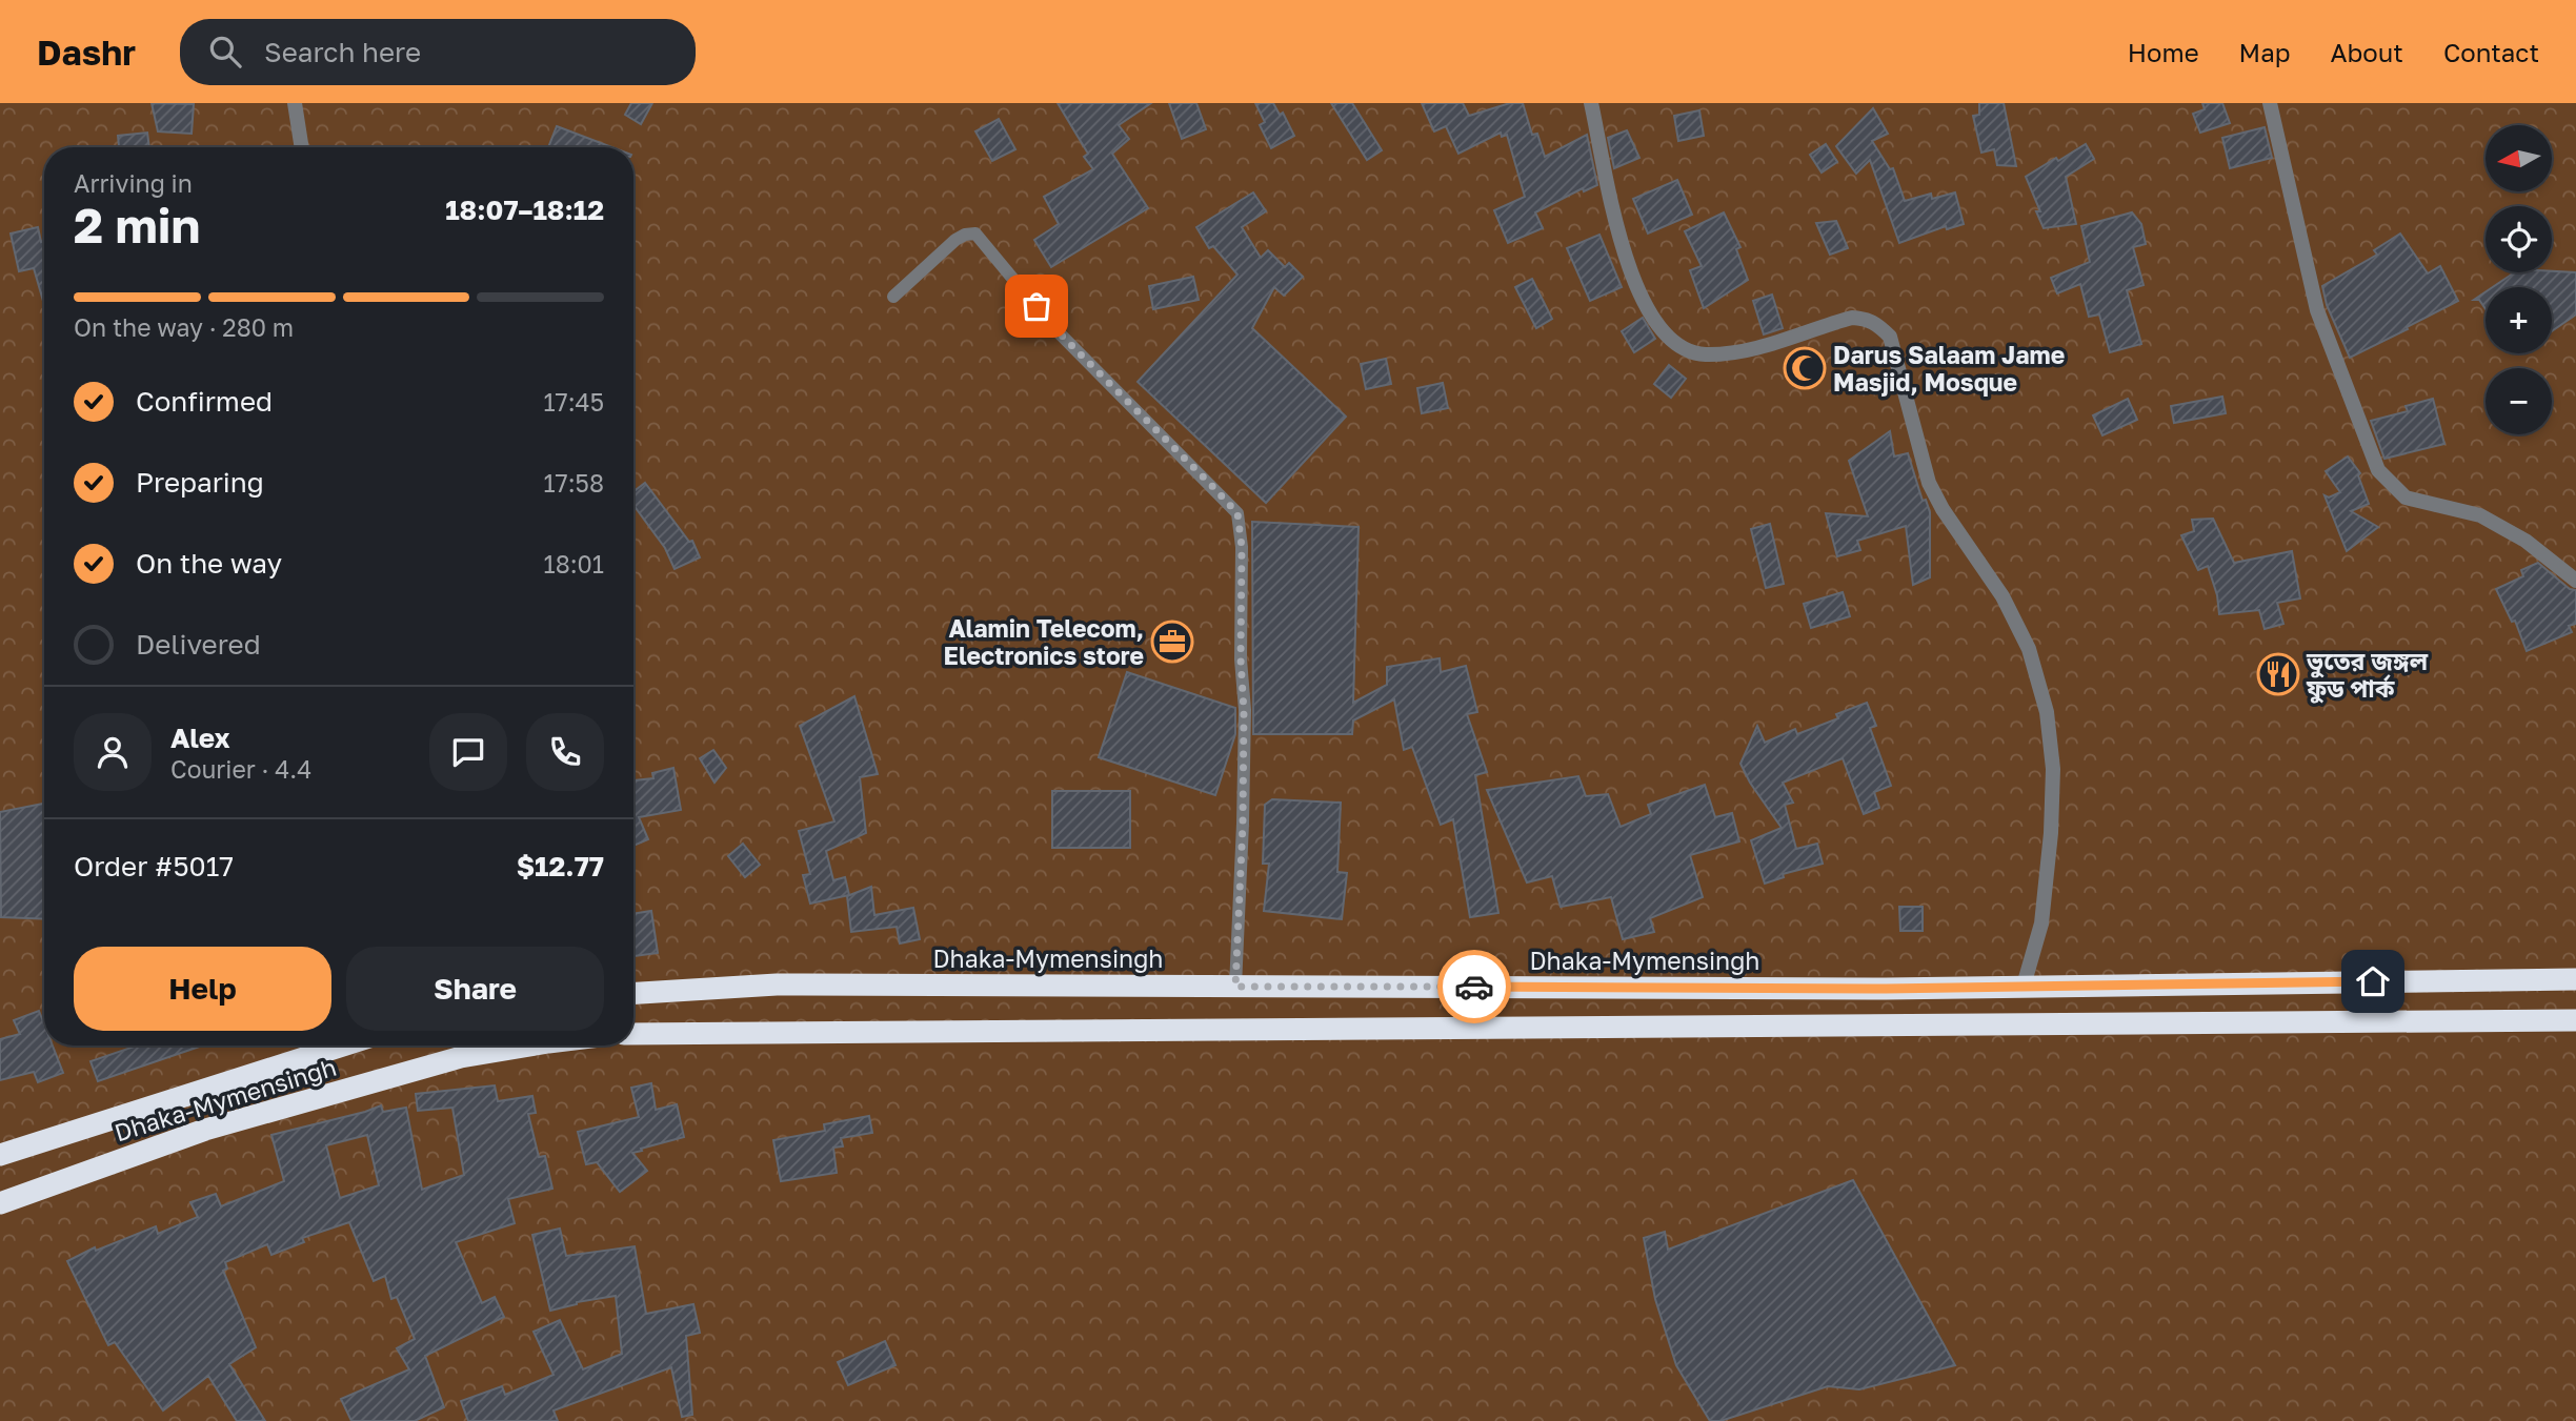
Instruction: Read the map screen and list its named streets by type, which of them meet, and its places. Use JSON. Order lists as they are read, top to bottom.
{
  "streets": {
    "highway": ["Dhaka-Mymensingh"]
  },
  "places": {
    "mosque": ["Darus Salaam Jame Masjid, Mosque"],
    "office": ["Alamin Telecom, Electronics store"],
    "restaurant": ["ভুতের জঙ্গল ফুড পার্ক"]
  },
  "north": "left",
  "page": {
    "header": "Dashr",
    "search": "Search here",
    "nav": [
      "Home",
      "Map",
      "About",
      "Contact"
    ],
    "map_buttons": ["+", "−"],
    "heading": ["2 min", "Arriving in", "18:07–18:12"],
    "panel": [
      "Alex",
      "Courier · 4.4",
      "Order #5017",
      "$12.77"
    ],
    "bar": "On the way · 280 m",
    "list": [
      ["Confirmed", "17:45"],
      ["Preparing", "17:58"],
      ["On the way", "18:01"],
      "Delivered"
    ],
    "buttons": ["Help", "Share"]
  }
}
